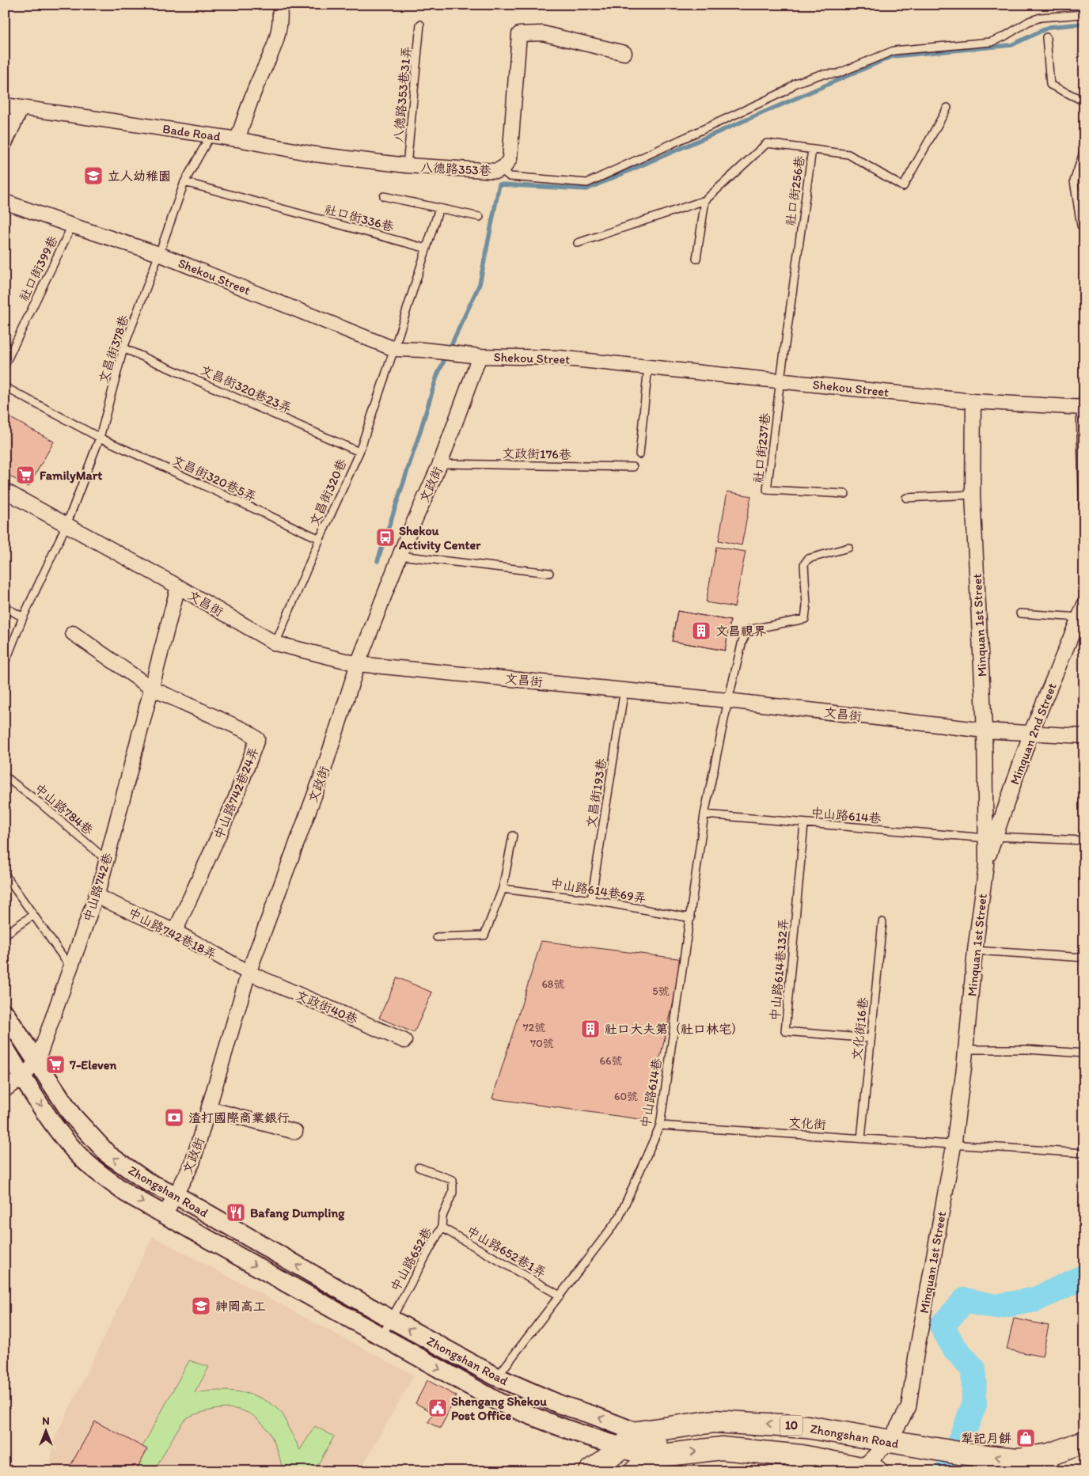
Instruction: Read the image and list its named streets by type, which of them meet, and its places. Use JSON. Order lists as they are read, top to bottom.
{
  "streets": {
    "main road": ["Zhongshan Road", "10"],
    "street": [
      "Bade Road",
      "八德路353巷",
      "Shekou Street",
      "文政街",
      "文昌街",
      "Minquan 1st Street",
      "Minquan 2nd Street",
      "中山路742巷24弄",
      "中山路742巷",
      "中山路742巷18弄",
      "文政街40巷"
    ],
    "lane": [
      "八德路353巷31弄",
      "社口街256巷",
      "社口街336巷",
      "社口街399巷",
      "文昌街378巷",
      "文昌街320巷23弄",
      "社口街237巷",
      "文政街176巷",
      "文昌街320巷5弄",
      "文昌街320巷",
      "文昌街193巷",
      "中山路784巷",
      "中山路614巷",
      "中山路614巷69弄",
      "中山路614巷132弄",
      "文化街16巷",
      "文化街",
      "中山路652巷1弄",
      "中山路652巷"
    ]
  },
  "crossings": [
    ["八德路353巷31弄", "八德路353巷"],
    ["Bade Road", "八德路353巷"],
    ["Bade Road", "文昌街378巷"],
    ["社口街256巷", "Shekou Street"],
    ["社口街256巷", "社口街237巷"],
    ["社口街336巷", "文昌街378巷"],
    ["社口街399巷", "Shekou Street"],
    ["Shekou Street", "文昌街378巷"],
    ["Shekou Street", "社口街237巷"],
    ["Shekou Street", "文政街"],
    ["Shekou Street", "文昌街320巷"],
    ["Shekou Street", "Minquan 1st Street"],
    ["文昌街378巷", "文昌街320巷23弄"],
    ["文昌街378巷", "文昌街320巷5弄"],
    ["文昌街378巷", "文昌街"],
    ["文昌街320巷23弄", "文昌街320巷"],
    ["文政街176巷", "文政街"],
    ["文昌街320巷5弄", "文昌街320巷"],
    ["文政街", "文昌街"],
    ["文政街", "中山路742巷18弄"],
    ["文政街", "文政街40巷"],
    ["文政街", "Zhongshan Road"],
    ["文昌街320巷", "文昌街"],
    ["文昌街", "Minquan 1st Street"],
    ["文昌街", "Minquan 2nd Street"],
    ["文昌街", "文昌街193巷"],
    ["文昌街", "中山路614巷"],
    ["文昌街", "中山路742巷"],
    ["Minquan 1st Street", "Minquan 2nd Street"],
    ["Minquan 1st Street", "中山路614巷"],
    ["Minquan 1st Street", "文化街"],
    ["Minquan 1st Street", "Zhongshan Road"],
    ["Minquan 2nd Street", "中山路614巷"],
    ["中山路742巷24弄", "中山路742巷"],
    ["中山路742巷24弄", "中山路742巷18弄"],
    ["文昌街193巷", "中山路614巷69弄"],
    ["中山路784巷", "中山路742巷"],
    ["中山路614巷", "中山路614巷69弄"],
    ["中山路614巷", "中山路614巷132弄"],
    ["中山路614巷", "文化街"],
    ["中山路614巷", "Zhongshan Road"],
    ["中山路614巷", "中山路652巷1弄"],
    ["中山路742巷", "中山路742巷18弄"],
    ["中山路742巷", "Zhongshan Road"],
    ["中山路742巷18弄", "文政街40巷"],
    ["中山路614巷132弄", "文化街16巷"],
    ["文化街16巷", "文化街"],
    ["Zhongshan Road", "中山路652巷"],
    ["Zhongshan Road", "10"],
    ["中山路652巷1弄", "中山路652巷"]
  ],
  "places": {
    "school or university": ["立人幼稚園", "神岡高工"],
    "supermarket": ["FamilyMart", "7-Eleven"],
    "bus stop": ["Shekou Activity Center"],
    "building": ["文昌視界", "社口大夫第（社口林宅）"],
    "bank": ["渣打國際商業銀行"],
    "restaurant": ["Bafang Dumpling"],
    "public building": ["Shengang Shekou Post Office"],
    "shop": ["犁記月餅"]
  },
  "house_numbers": [
    "68號",
    "5號",
    "72號",
    "70號",
    "66號",
    "60號"
  ],
  "north": "top"
}
